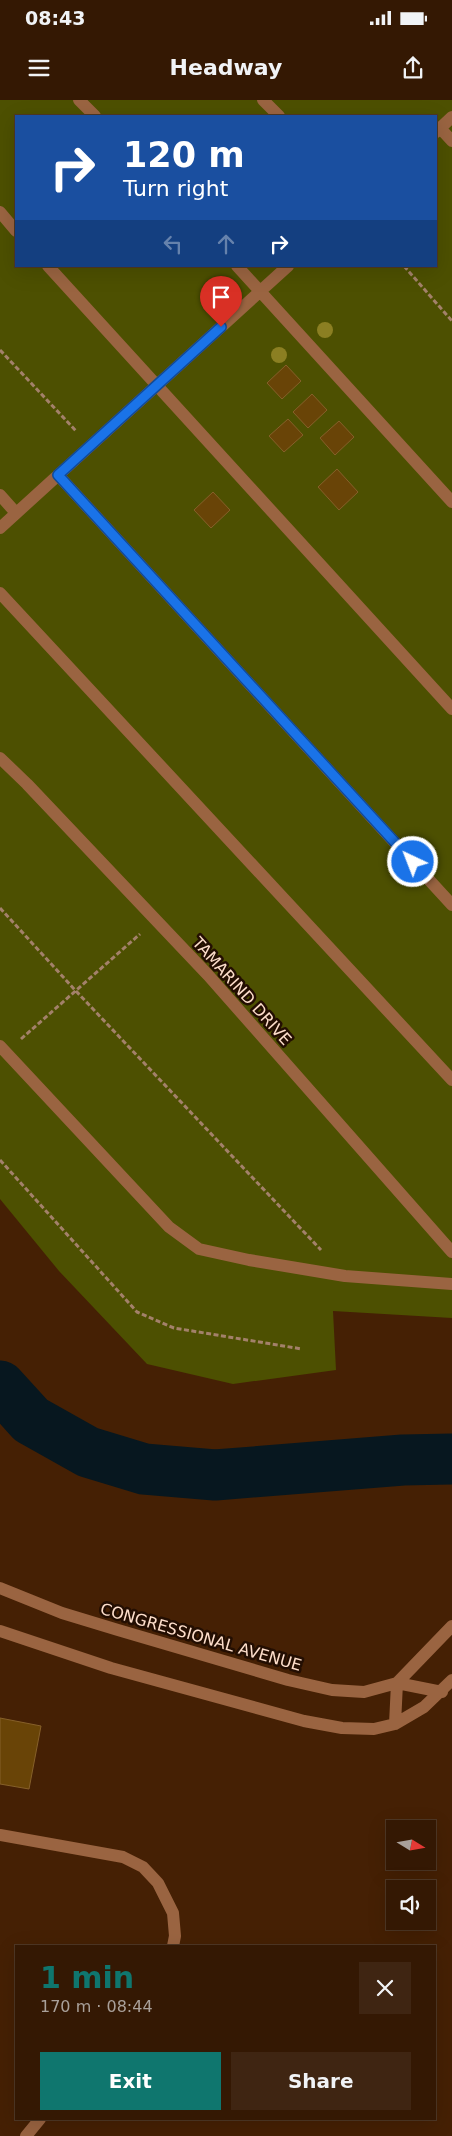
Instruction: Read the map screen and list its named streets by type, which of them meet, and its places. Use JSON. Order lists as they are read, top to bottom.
{
  "streets": {
    "main road": ["TAMARIND DRIVE", "CONGRESSIONAL AVENUE"]
  },
  "north": "right",
  "page": {
    "status": "08:43",
    "header": "Headway",
    "turn": ["120 m", "Turn right"],
    "heading": ["1 min", "170 m · 08:44"],
    "buttons": ["Exit", "Share"]
  }
}
